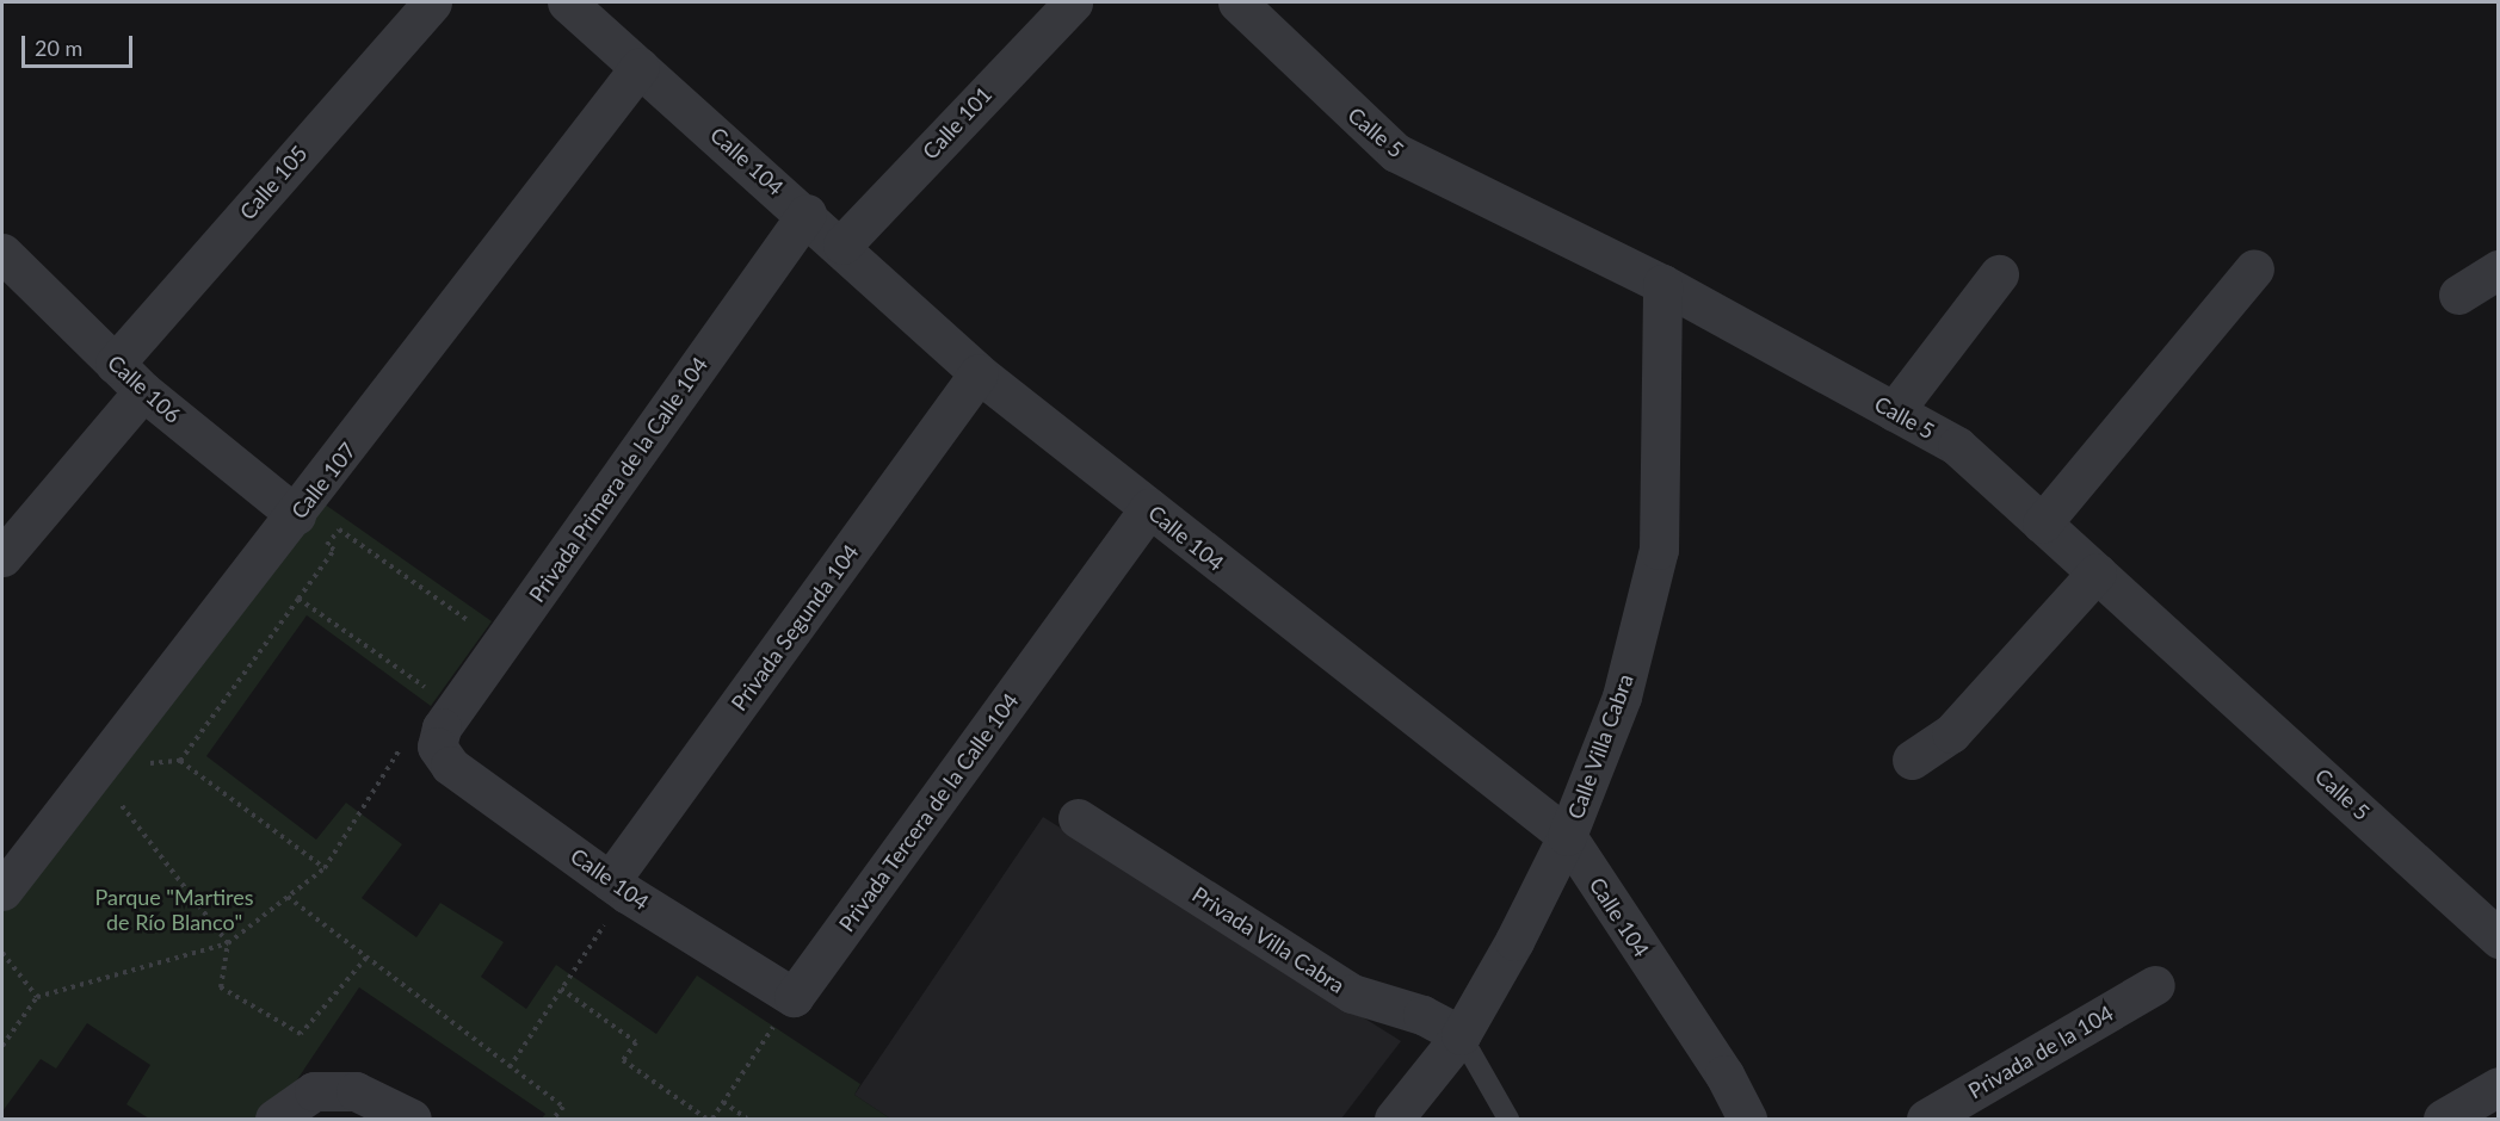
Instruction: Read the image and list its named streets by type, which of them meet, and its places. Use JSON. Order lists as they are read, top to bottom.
{
  "streets": {
    "street": [
      "Calle 101",
      "Calle 5",
      "Calle 104",
      "Calle 105",
      "Calle 106",
      "Privada Primera de la Calle 104",
      "Calle 107",
      "Privada Segunda 104",
      "Calle Villa Cabra",
      "Privada Tercera de la Calle 104",
      "Privada Villa Cabra",
      "Privada de la 104"
    ]
  },
  "crossings": [
    ["Calle 101", "Calle 104"],
    ["Calle 5", "Calle Villa Cabra"],
    ["Calle 104", "Privada Primera de la Calle 104"],
    ["Calle 104", "Calle 107"],
    ["Calle 104", "Privada Segunda 104"],
    ["Calle 104", "Calle Villa Cabra"],
    ["Calle 104", "Privada Tercera de la Calle 104"],
    ["Calle 105", "Calle 106"],
    ["Calle 106", "Calle 107"],
    ["Calle Villa Cabra", "Privada Villa Cabra"]
  ],
  "parks": ["Parque \"Martires de Río Blanco\""],
  "scale_bar": "20 m"
}
